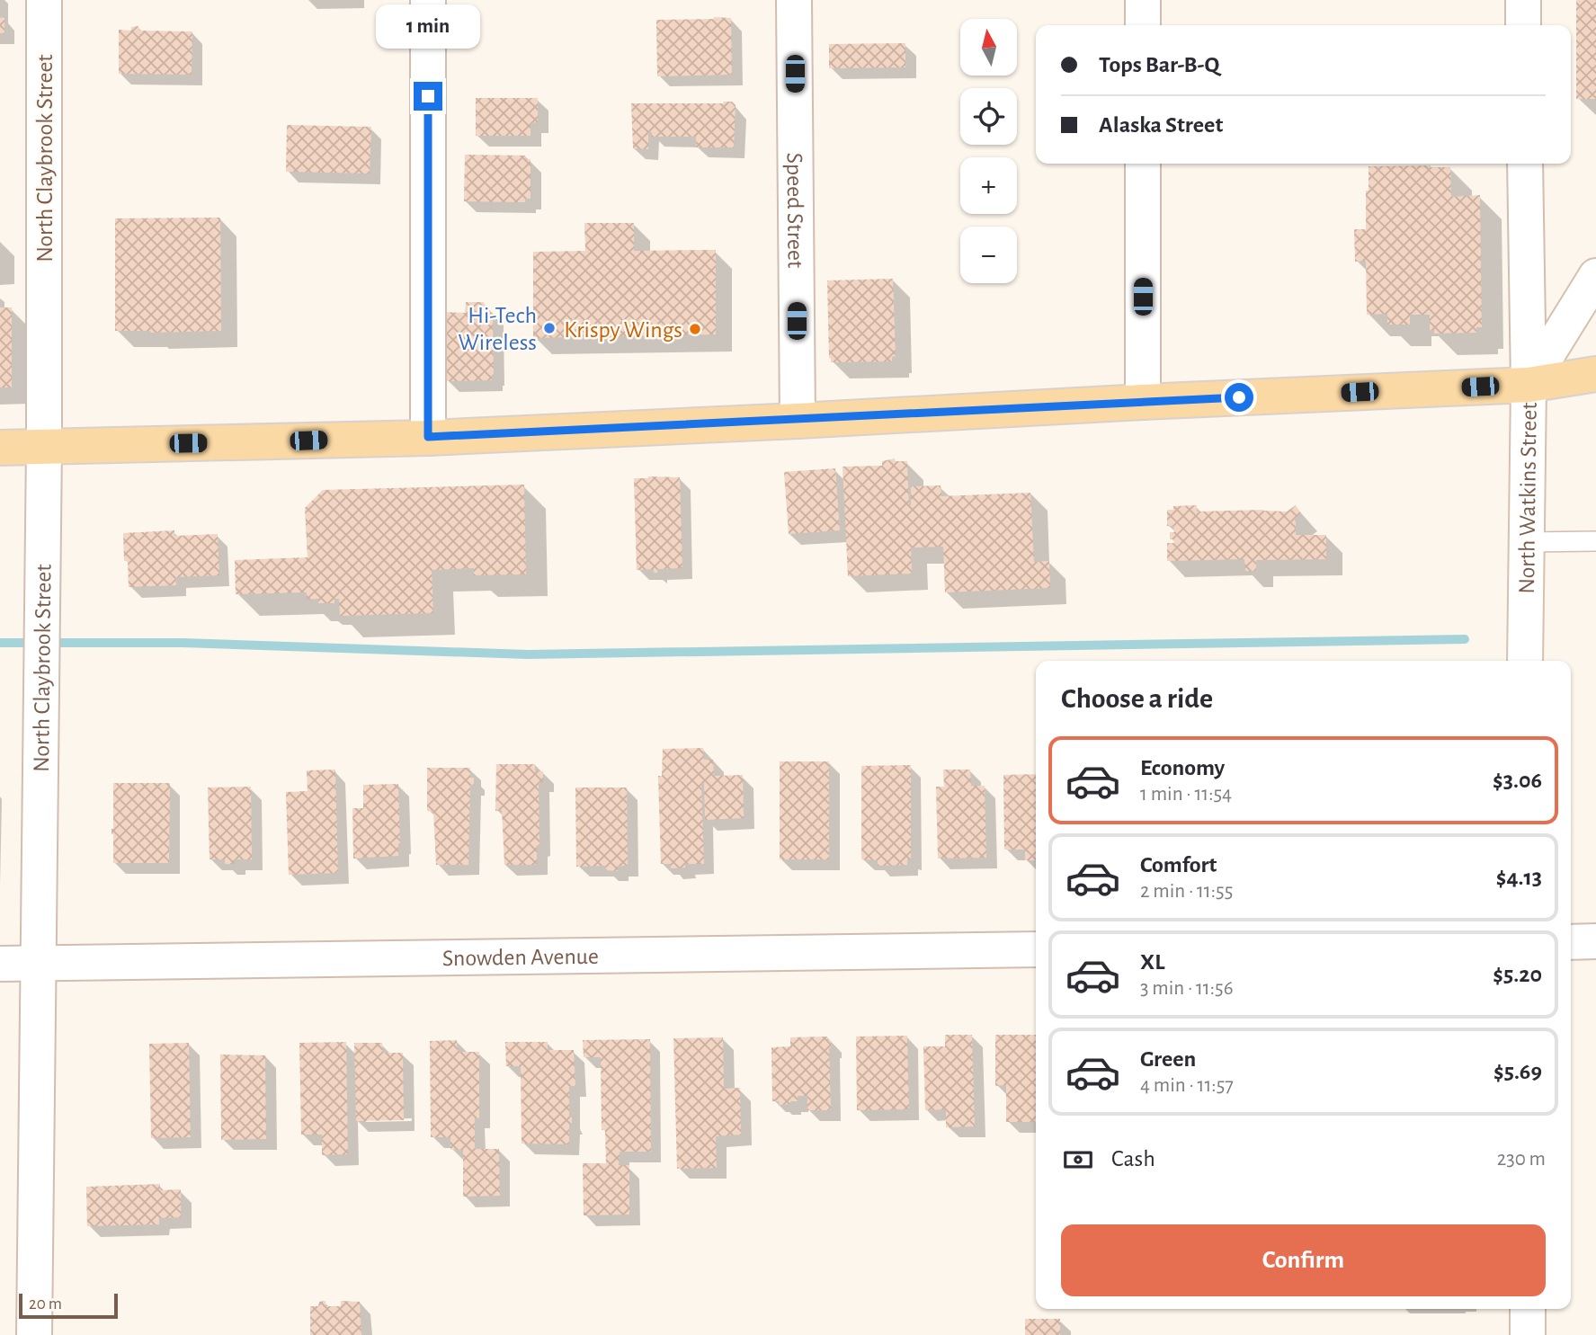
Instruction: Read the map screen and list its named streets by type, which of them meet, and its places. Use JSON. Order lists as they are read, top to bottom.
{
  "streets": {
    "street": [
      "North Claybrook Street",
      "Speed Street",
      "North Watkins Street",
      "Snowden Avenue"
    ]
  },
  "crossings": [
    ["North Claybrook Street", "Snowden Avenue"]
  ],
  "places": ["Hi-Tech Wireless", "Krispy Wings"],
  "scale_bar": "20 m",
  "north": "top",
  "page": {
    "bubble": "1 min",
    "map_buttons": ["+", "−"],
    "banner": ["Tops Bar-B-Q", "Alaska Street"],
    "heading": "Choose a ride",
    "list": [
      {
        "name": "Economy",
        "note": "1 min · 11:54",
        "value": "$3.06"
      },
      {
        "name": "Comfort",
        "note": "2 min · 11:55",
        "value": "$4.13"
      },
      {
        "name": "XL",
        "note": "3 min · 11:56",
        "value": "$5.20"
      },
      {
        "name": "Green",
        "note": "4 min · 11:57",
        "value": "$5.69"
      }
    ],
    "pay": ["Cash", "230 m"],
    "buttons": "Confirm",
    "scale": "20 m"
  }
}
